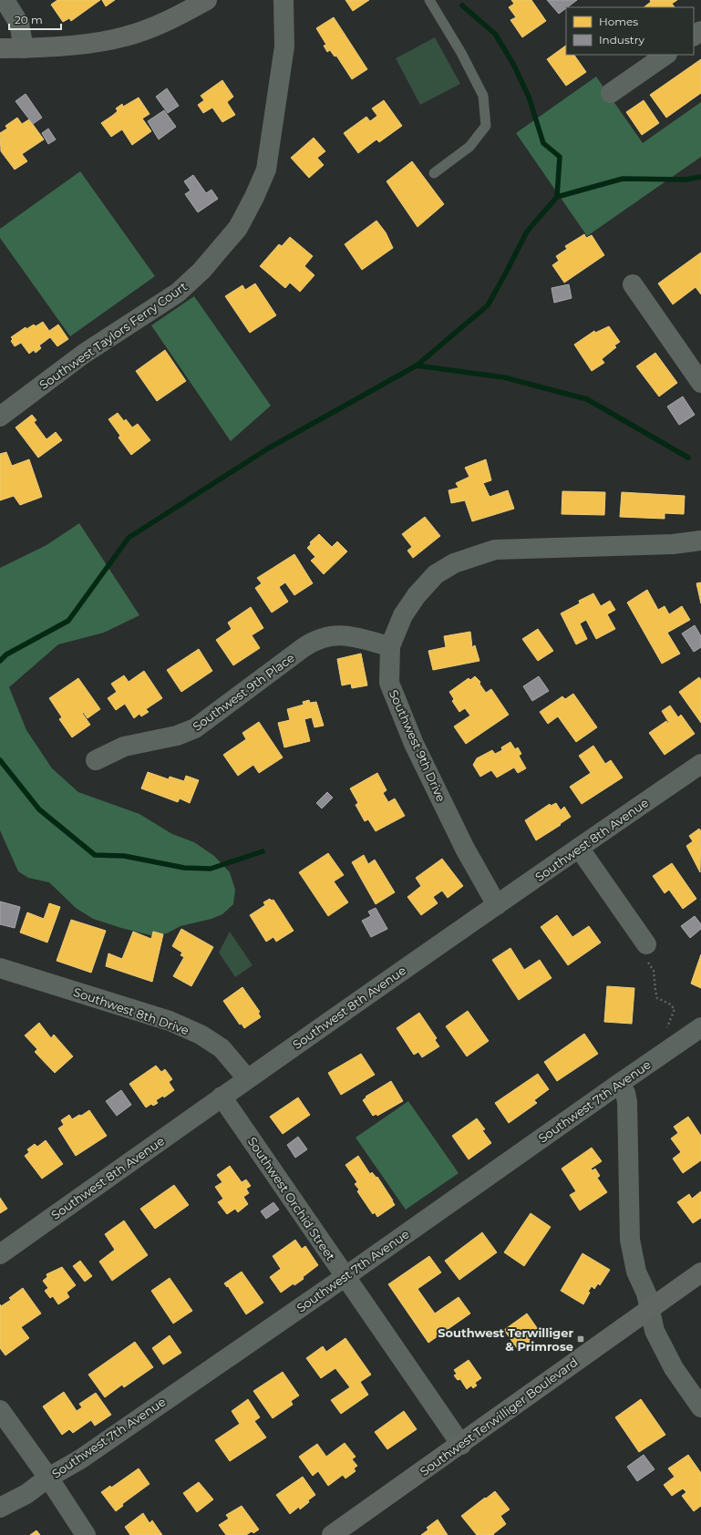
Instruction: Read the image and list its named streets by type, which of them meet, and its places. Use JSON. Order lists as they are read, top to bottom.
{
  "streets": {
    "main road": ["Southwest Terwilliger Boulevard"],
    "street": [
      "Southwest Taylors Ferry Court",
      "Southwest 9th Place",
      "Southwest 9th Drive",
      "Southwest 8th Avenue",
      "Southwest 8th Drive",
      "Southwest 7th Avenue",
      "Southwest Orchid Street"
    ]
  },
  "crossings": [
    ["Southwest 9th Place", "Southwest 9th Drive"],
    ["Southwest 9th Drive", "Southwest 8th Avenue"],
    ["Southwest 8th Avenue", "Southwest 8th Drive"],
    ["Southwest 8th Avenue", "Southwest Orchid Street"],
    ["Southwest 7th Avenue", "Southwest Orchid Street"],
    ["Southwest Orchid Street", "Southwest Terwilliger Boulevard"]
  ],
  "places": {
    "transit": ["Southwest Terwilliger & Primrose"]
  },
  "legend": ["Homes", "Industry"],
  "scale_bar": "20 m"
}
